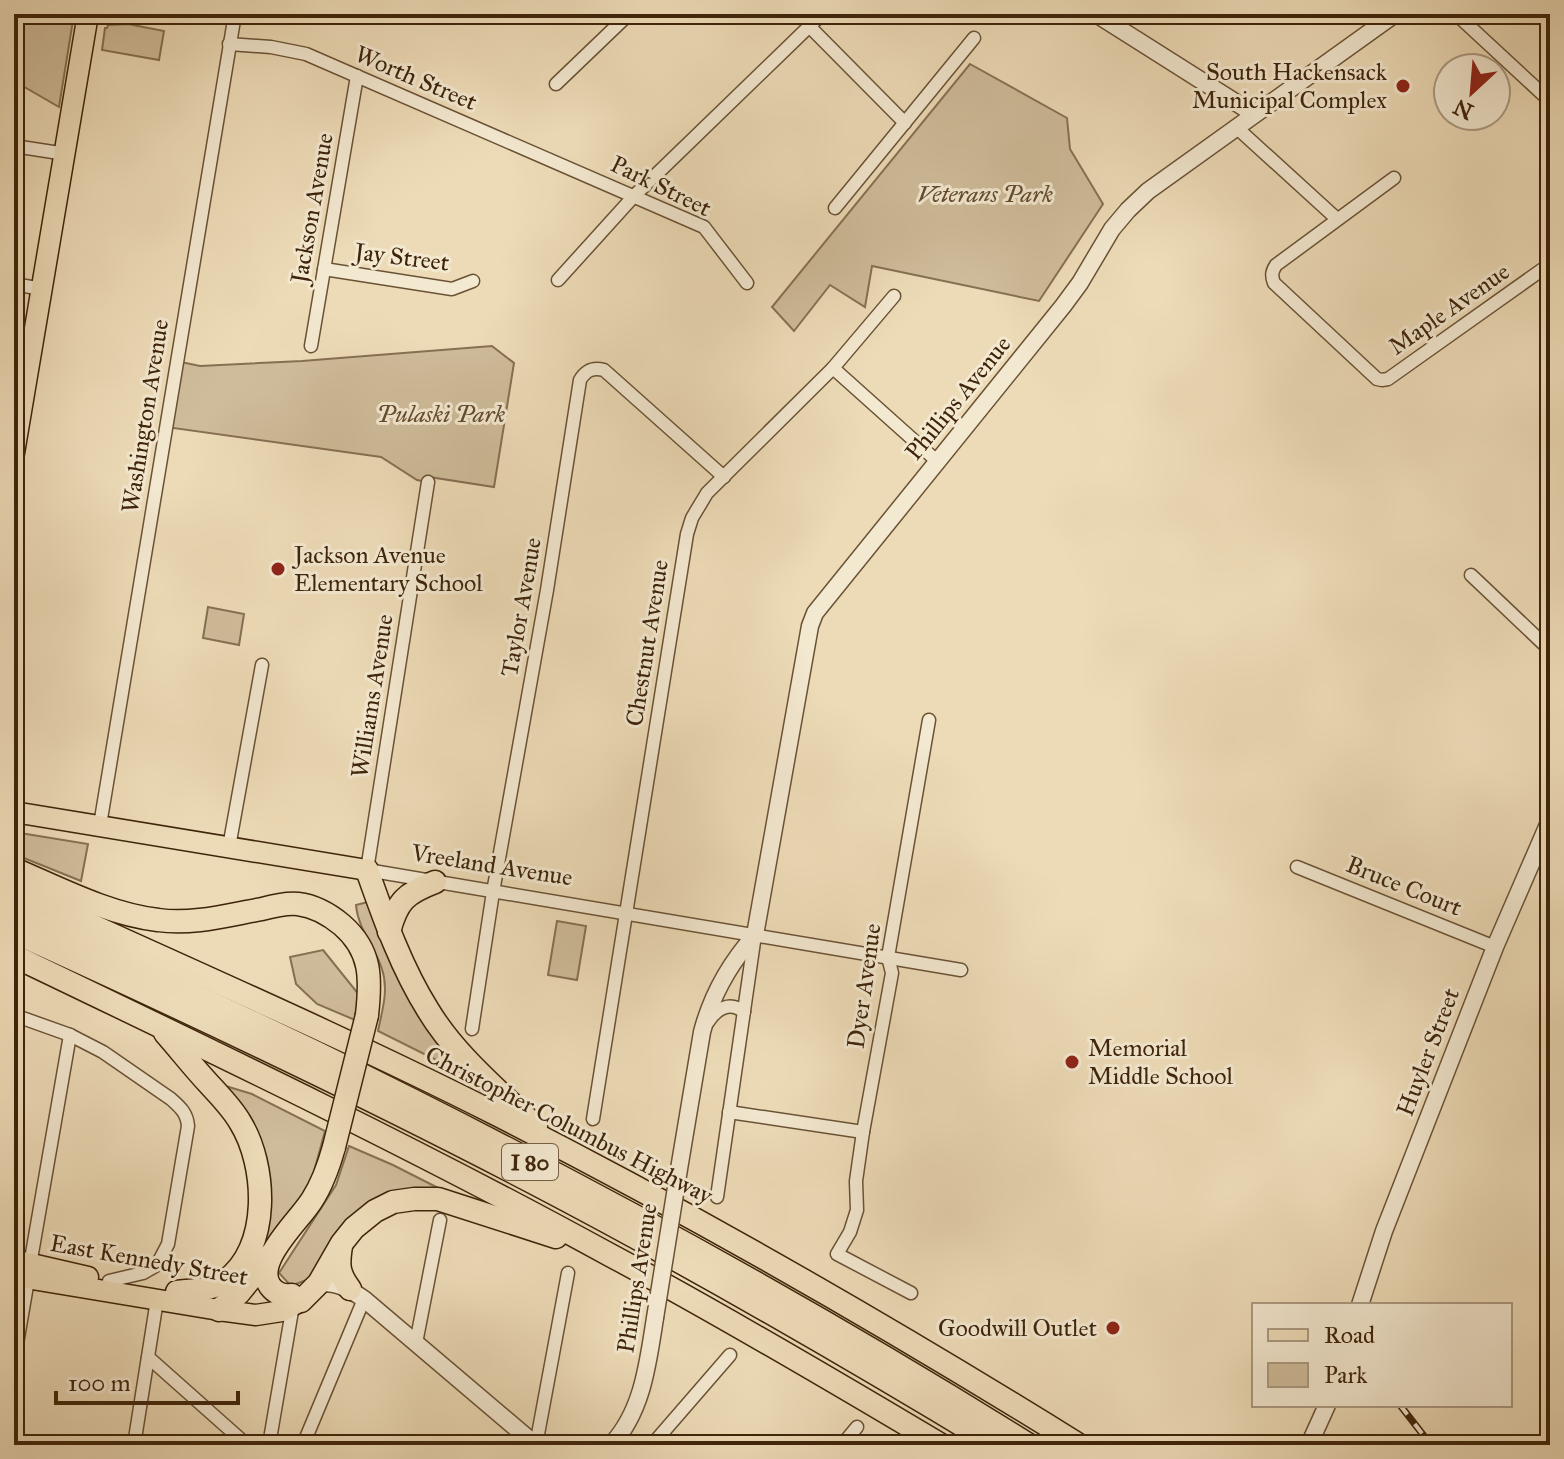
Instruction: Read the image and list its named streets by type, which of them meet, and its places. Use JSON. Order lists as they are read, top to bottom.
{
  "streets": {
    "highway": ["Christopher Columbus Highway", "I 80"],
    "main road": ["Vreeland Avenue", "East Kennedy Street"],
    "street": [
      "Worth Street",
      "Park Street",
      "Jackson Avenue",
      "Jay Street",
      "Maple Avenue",
      "Phillips Avenue",
      "Washington Avenue",
      "Taylor Avenue",
      "Chestnut Avenue",
      "Williams Avenue",
      "Bruce Court",
      "Dyer Avenue",
      "Huyler Street"
    ]
  },
  "crossings": [
    ["Worth Street", "Park Street"],
    ["Worth Street", "Jackson Avenue"],
    ["Worth Street", "Washington Avenue"],
    ["Jackson Avenue", "Jay Street"],
    ["Phillips Avenue", "Vreeland Avenue"],
    ["Washington Avenue", "Vreeland Avenue"],
    ["Taylor Avenue", "Chestnut Avenue"],
    ["Taylor Avenue", "Vreeland Avenue"],
    ["Chestnut Avenue", "Vreeland Avenue"],
    ["Williams Avenue", "Vreeland Avenue"],
    ["Vreeland Avenue", "Dyer Avenue"],
    ["Bruce Court", "Huyler Street"]
  ],
  "parks": ["Veterans Park", "Pulaski Park"],
  "places": [
    "South Hackensack Municipal Complex",
    "Jackson Avenue Elementary School",
    "Memorial Middle School",
    "Goodwill Outlet"
  ],
  "legend": ["Road", "Park"],
  "scale_bar": "100 m",
  "north": "bottom left"
}
